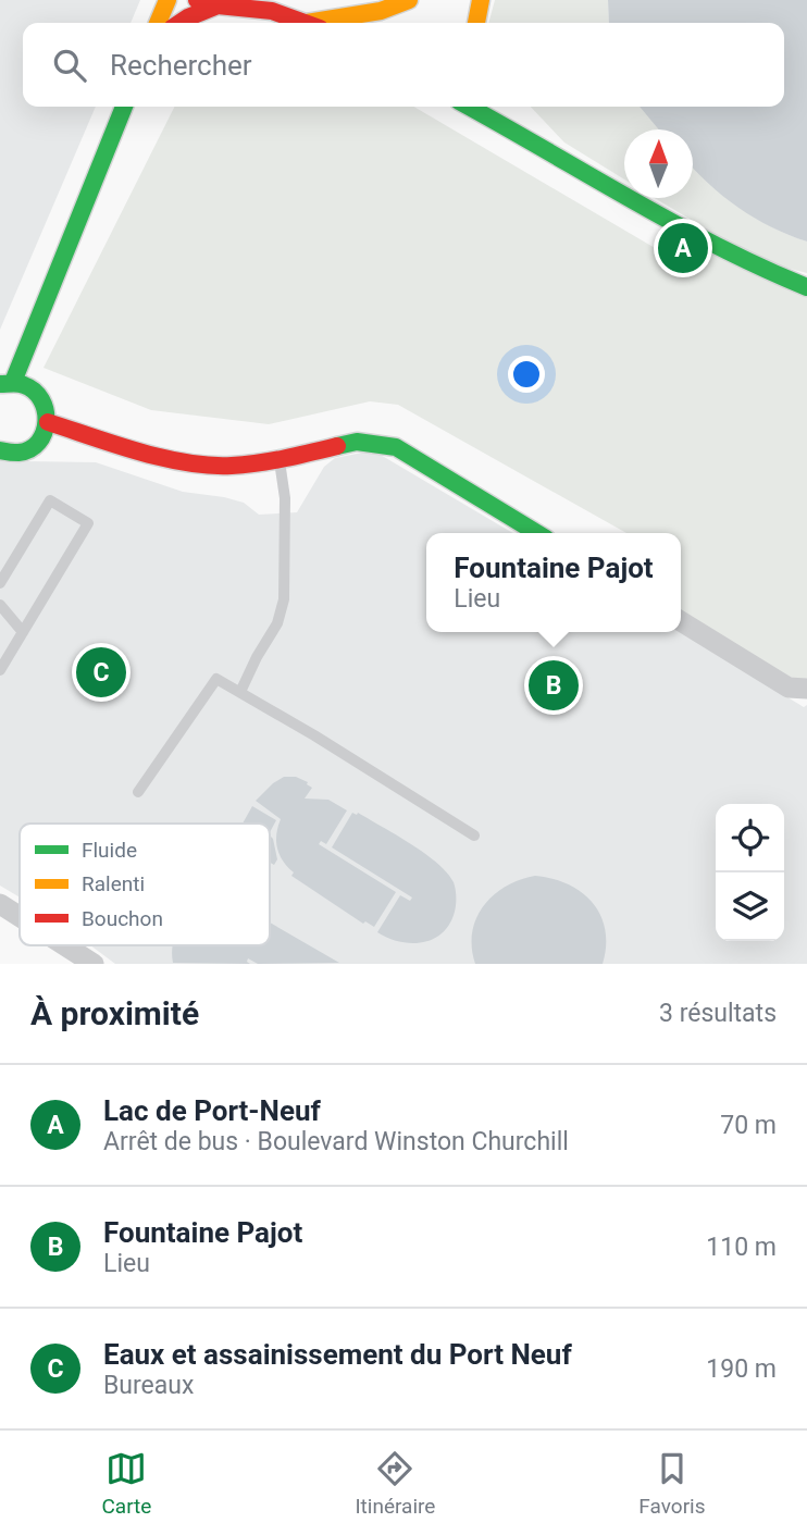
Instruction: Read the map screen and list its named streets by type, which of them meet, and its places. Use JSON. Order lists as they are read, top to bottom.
{
  "legend": ["Fluide", "Ralenti", "Bouchon"],
  "north": "top",
  "page": {
    "search": "Rechercher",
    "pins": ["A", "C", "B"],
    "popup": ["Fountaine Pajot", "Lieu"],
    "heading": ["À proximité", "3 résultats"],
    "list": [
      {
        "mark": "A",
        "name": "Lac de Port-Neuf",
        "note": "Arrêt de bus · Boulevard Winston Churchill",
        "value": "70 m"
      },
      {
        "mark": "B",
        "name": "Fountaine Pajot",
        "note": "Lieu",
        "value": "110 m"
      },
      {
        "mark": "C",
        "name": "Eaux et assainissement du Port Neuf",
        "note": "Bureaux",
        "value": "190 m"
      }
    ],
    "nav": ["Carte", "Itinéraire", "Favoris"]
  }
}
